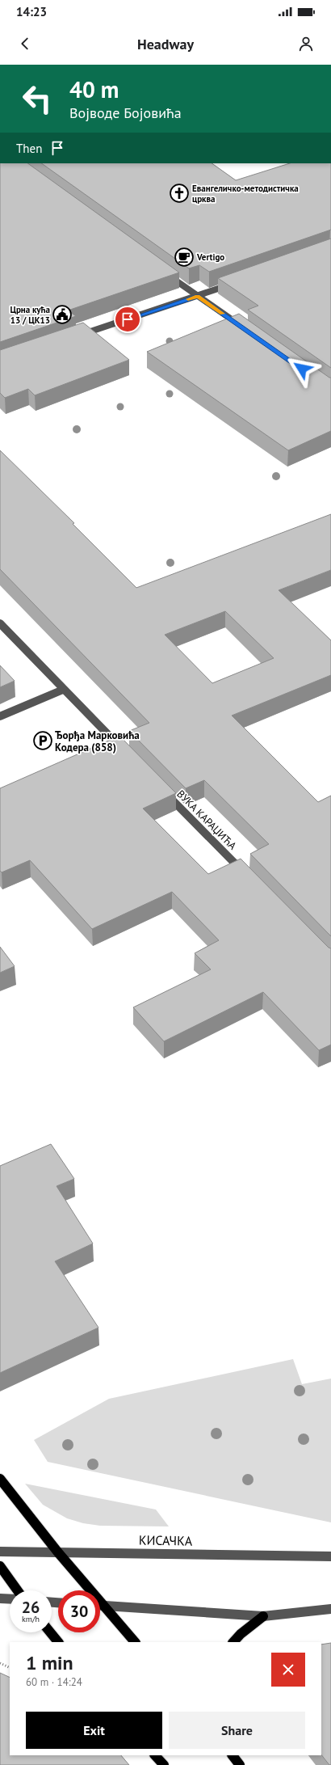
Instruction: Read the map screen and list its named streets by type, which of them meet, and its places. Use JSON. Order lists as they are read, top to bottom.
{
  "streets": {
    "street": ["ВУКА КАРАЏИЋА", "КИСАЧКА"]
  },
  "places": {
    "church": ["Евангеличко-методистичка црква"],
    "cafe": ["Vertigo"],
    "public building": ["Црна кућа 13 / ЦК13"],
    "parking": ["Ђорђа Марковића Кодера (858)"]
  },
  "page": {
    "status": "14:23",
    "header": "Headway",
    "turn": ["40 m", "Војводе Бојовића"],
    "then": "Then",
    "speed": "26 km/h",
    "limit": "30",
    "heading": ["1 min", "60 m · 14:24"],
    "buttons": ["Exit", "Share"]
  }
}
